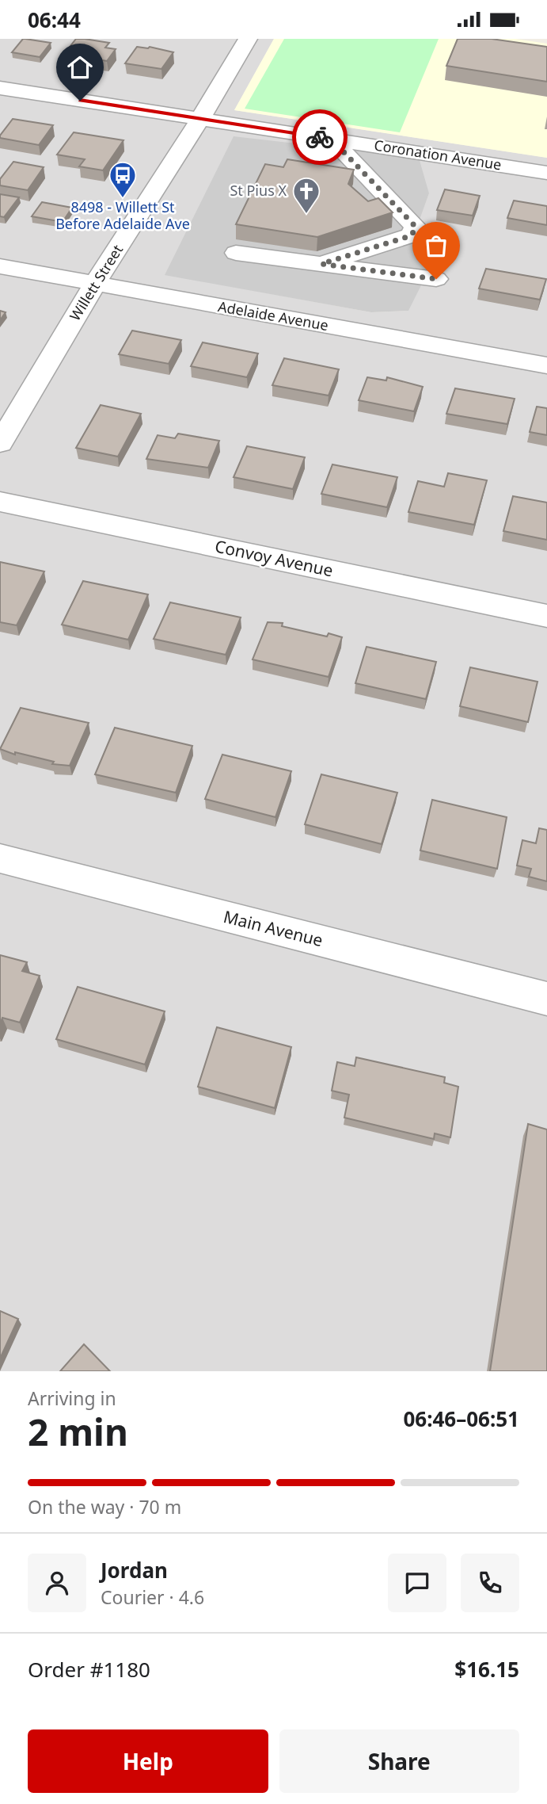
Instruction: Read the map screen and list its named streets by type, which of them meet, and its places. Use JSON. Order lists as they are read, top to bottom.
{
  "streets": {
    "street": [
      "Coronation Avenue",
      "Willett Street",
      "Adelaide Avenue",
      "Convoy Avenue",
      "Main Avenue"
    ]
  },
  "crossings": [
    ["Coronation Avenue", "Willett Street"],
    ["Willett Street", "Adelaide Avenue"]
  ],
  "places": {
    "bus stop": ["8498 - Willett St Before Adelaide Ave"],
    "church": ["St Pius X"]
  },
  "page": {
    "status": "06:44",
    "heading": ["2 min", "Arriving in", "06:46–06:51"],
    "panel": [
      "Jordan",
      "Courier · 4.6",
      "Order #1180",
      "$16.15"
    ],
    "bar": "On the way · 70 m",
    "buttons": ["Help", "Share"]
  }
}
